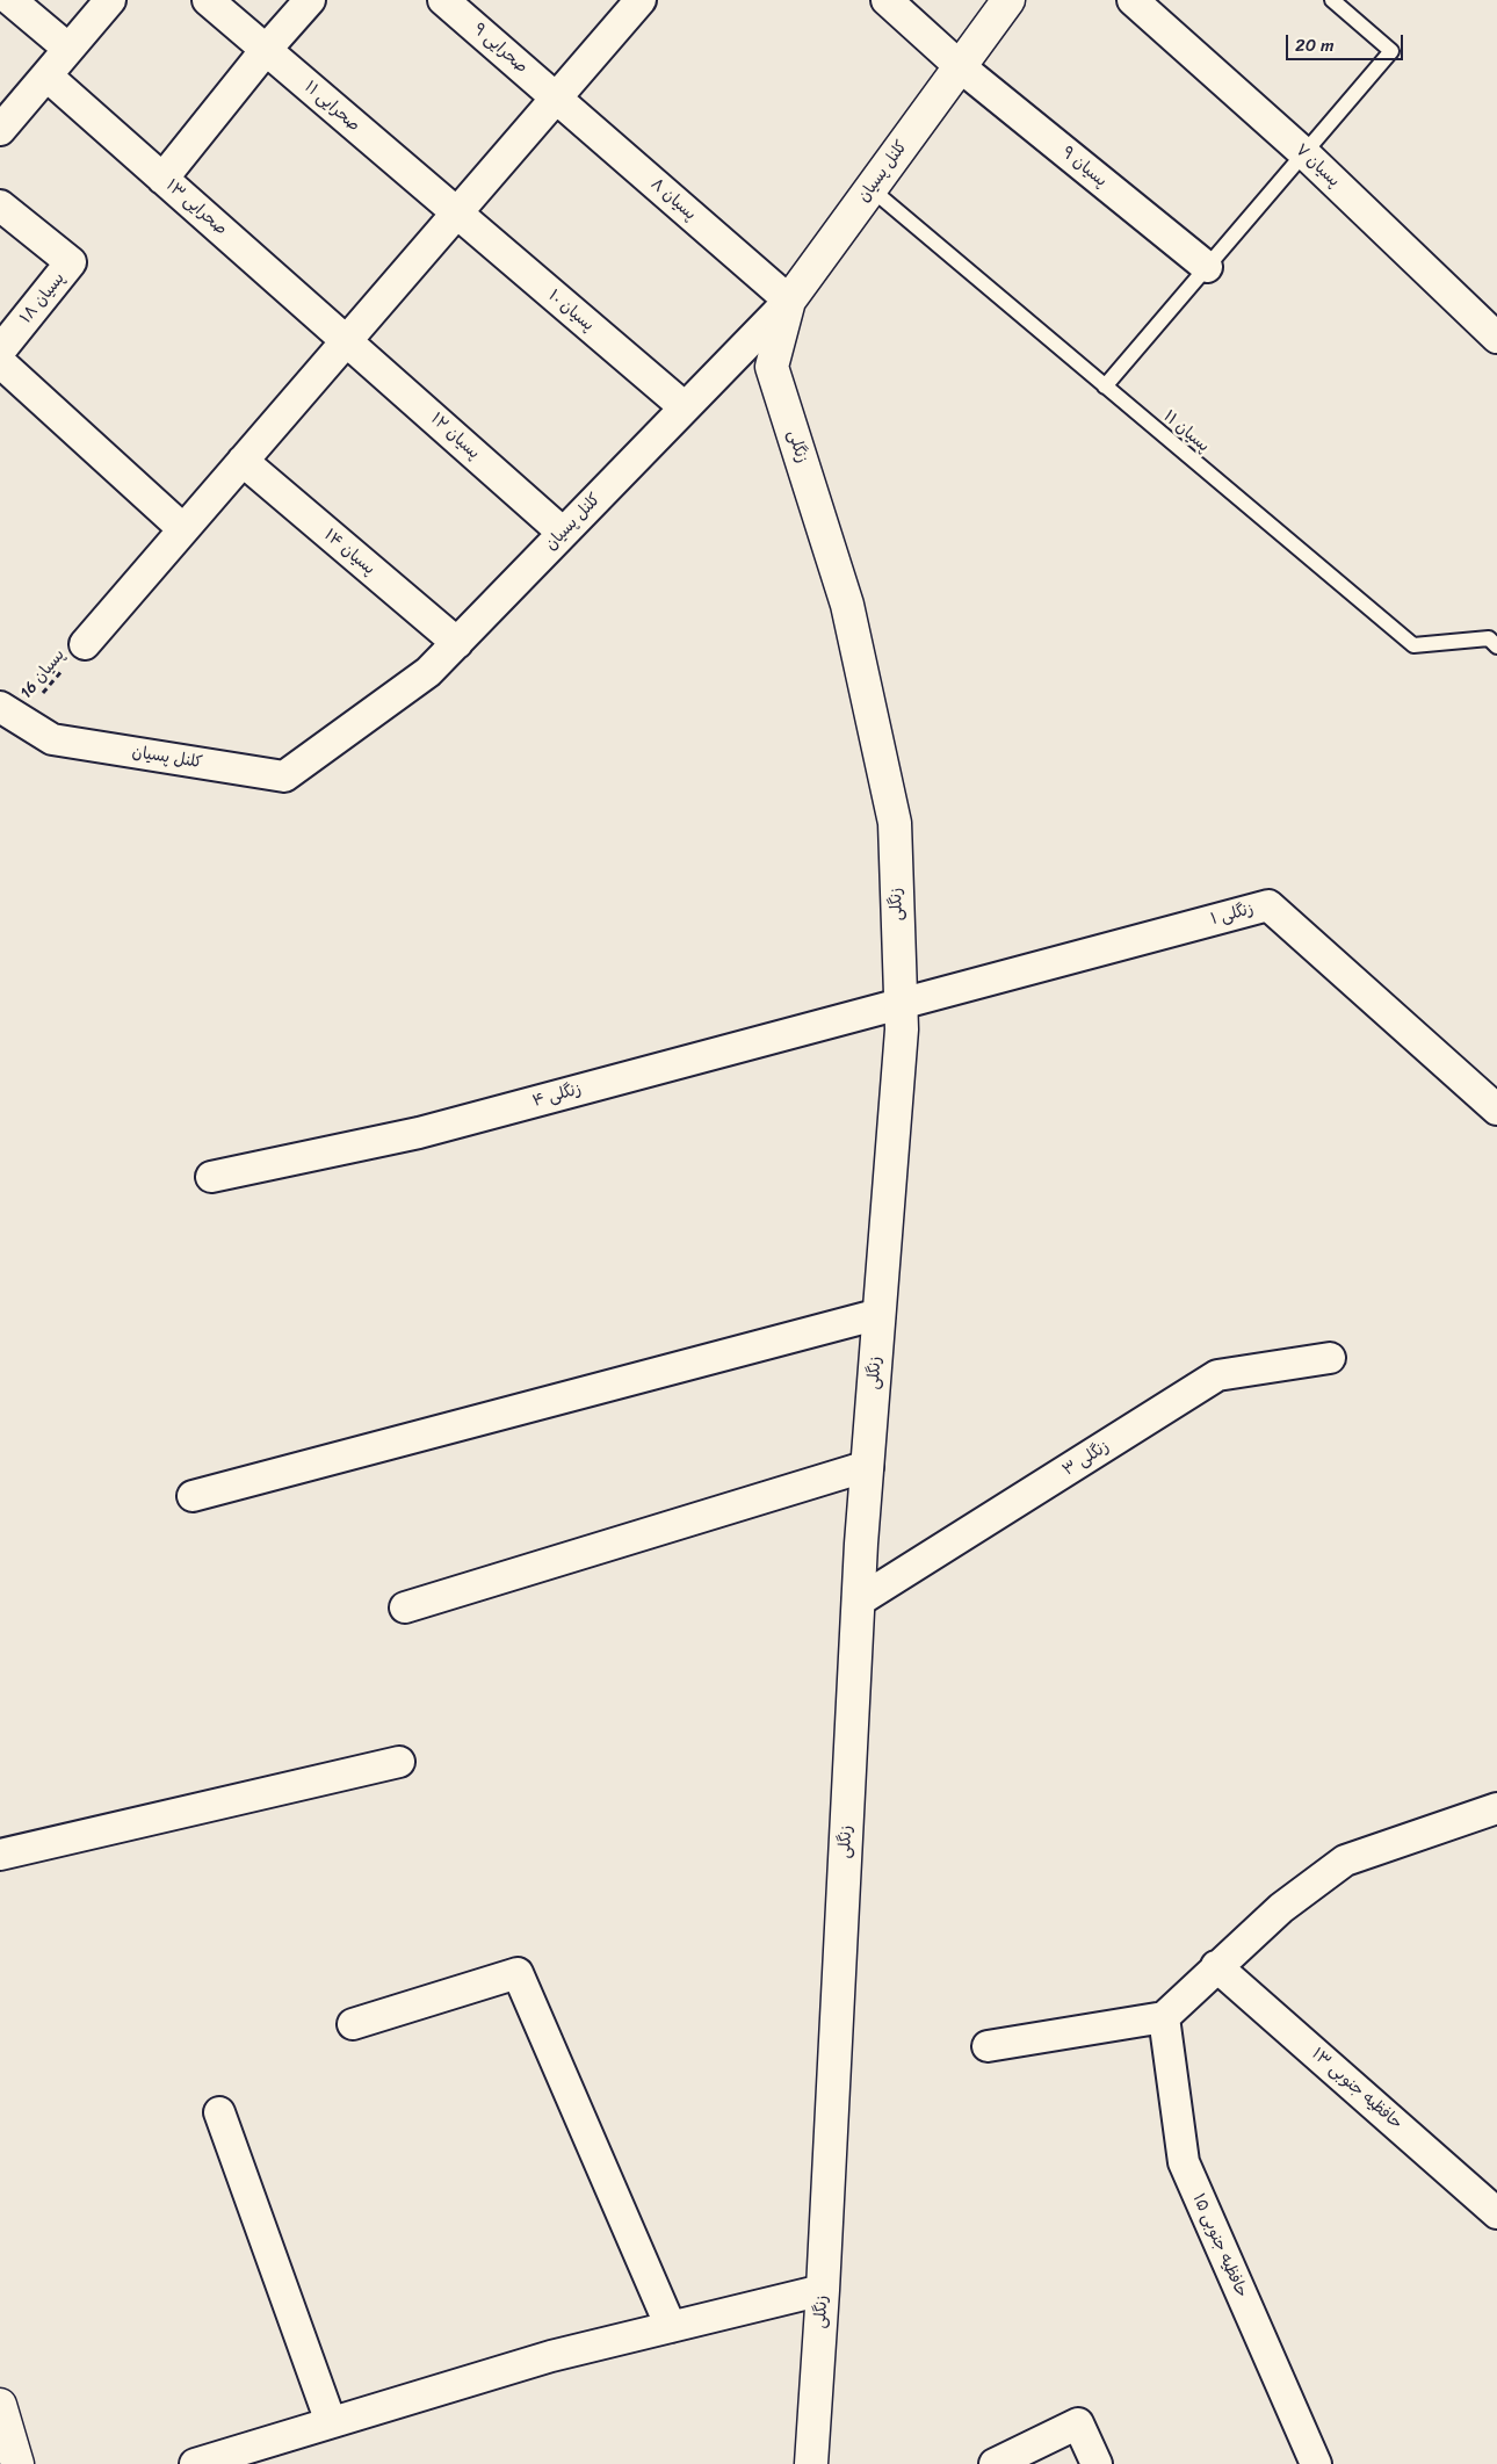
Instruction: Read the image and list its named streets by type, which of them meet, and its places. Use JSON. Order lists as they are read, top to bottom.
{
  "streets": {
    "street": [
      "صحرایی ۹",
      "صحرایی ۱۱",
      "پسیان ۷",
      "پسیان ۹",
      "کلنل پسیان",
      "پسیان ۸",
      "صحرایی ۱۳",
      "پسیان ۱۸",
      "پسیان ۱۰",
      "پسیان ۱۲",
      "زنگلی",
      "پسیان ۱۴",
      "زنگلی ۱",
      "زنگلی ۴",
      "زنگلی ۳",
      "حافظیه جنوبی ۱۳",
      "حافظیه جنوبی ۱۵"
    ],
    "lane": ["پسیان ۱۱"],
    "path": ["پسیان 16"]
  },
  "crossings": [
    ["صحرایی ۹", "پسیان ۸"],
    ["صحرایی ۱۱", "پسیان ۱۰"],
    ["پسیان ۹", "کلنل پسیان"],
    ["کلنل پسیان", "پسیان ۸"],
    ["کلنل پسیان", "پسیان ۱۰"],
    ["کلنل پسیان", "پسیان ۱۱"],
    ["کلنل پسیان", "پسیان ۱۲"],
    ["کلنل پسیان", "زنگلی"],
    ["کلنل پسیان", "پسیان ۱۴"],
    ["کلنل پسیان", "پسیان 16"],
    ["پسیان ۸", "زنگلی"],
    ["صحرایی ۱۳", "پسیان ۱۲"],
    ["زنگلی", "زنگلی ۱"],
    ["زنگلی", "زنگلی ۴"],
    ["زنگلی", "زنگلی ۳"],
    ["زنگلی ۱", "زنگلی ۴"]
  ],
  "scale_bar": "20 m"
}
